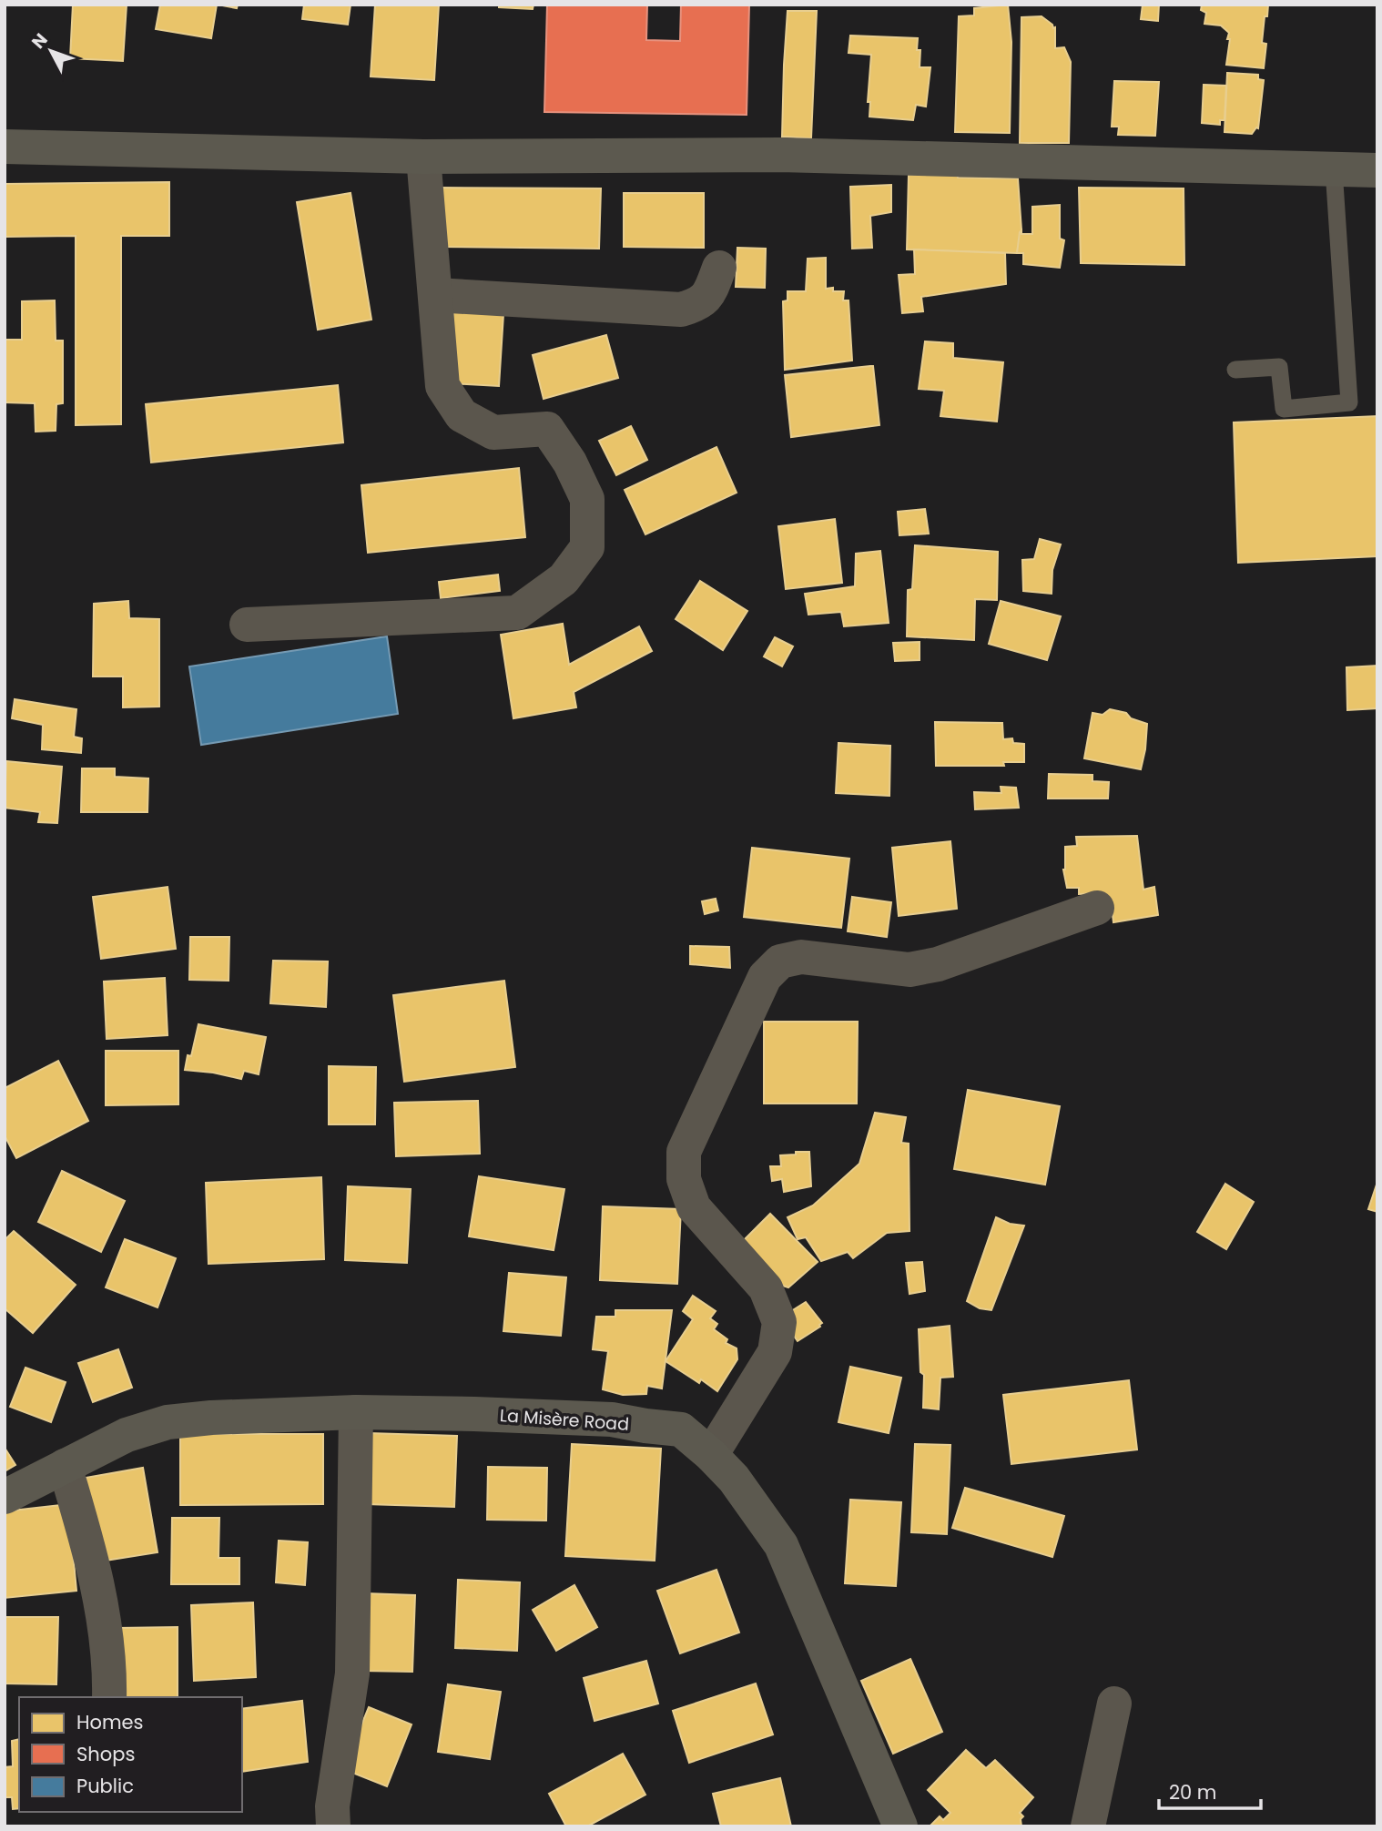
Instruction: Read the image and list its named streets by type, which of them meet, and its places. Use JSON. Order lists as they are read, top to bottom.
{
  "streets": {
    "main road": ["La Misère Road"]
  },
  "legend": ["Homes", "Shops", "Public"],
  "scale_bar": "20 m",
  "north": "top left"
}
